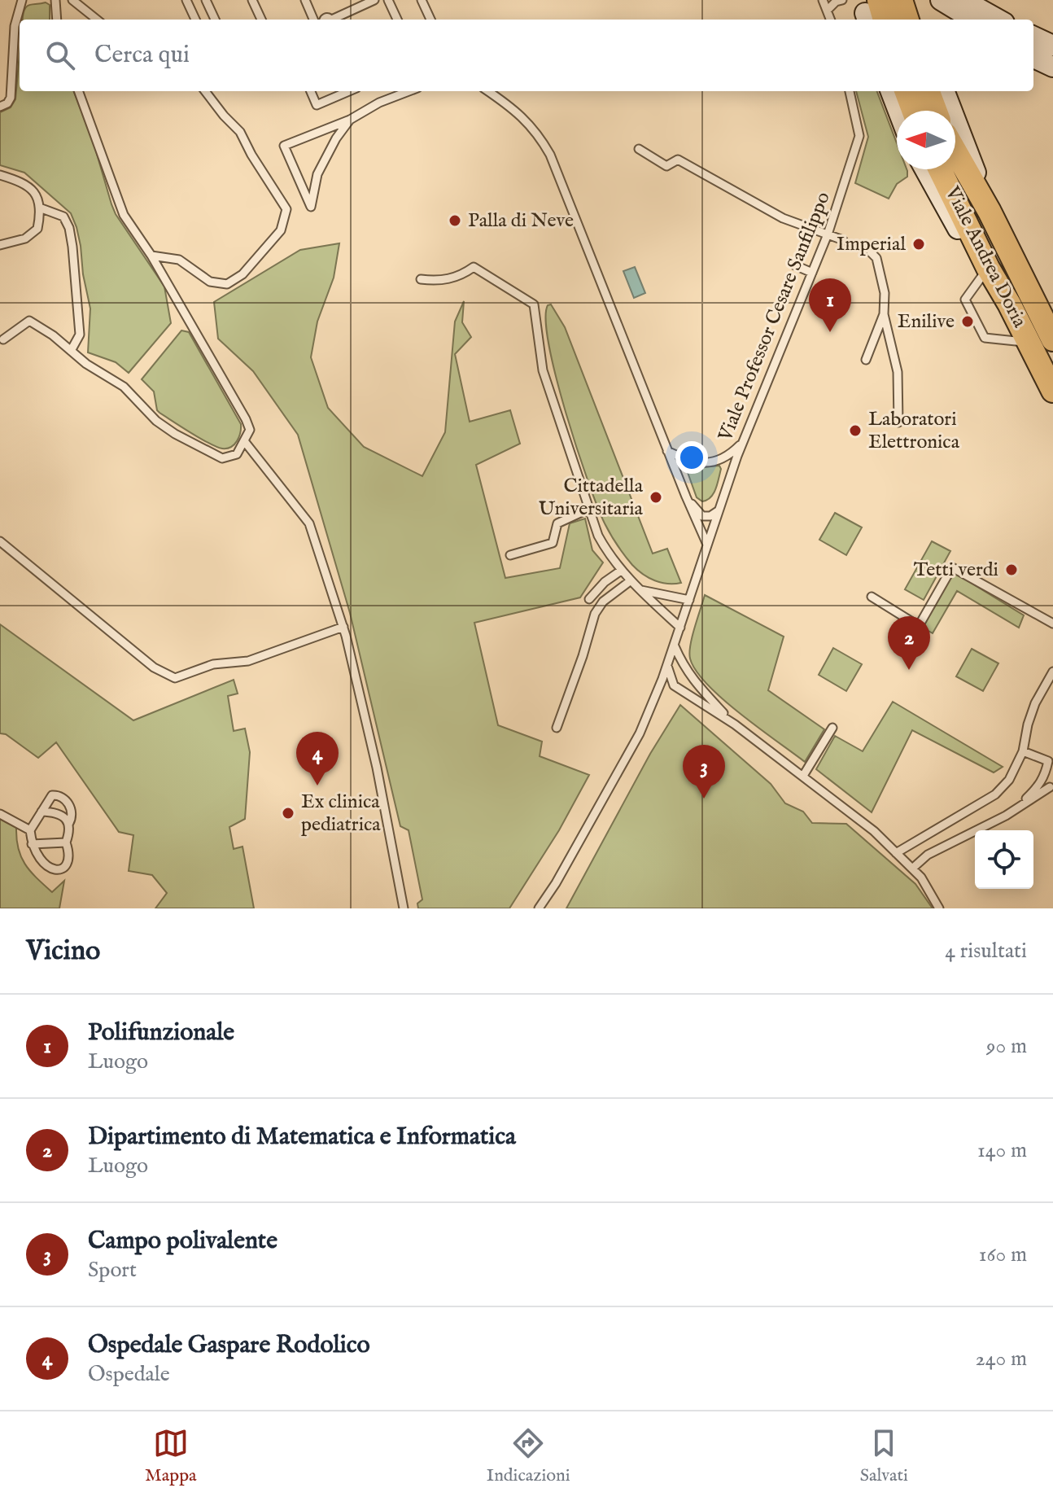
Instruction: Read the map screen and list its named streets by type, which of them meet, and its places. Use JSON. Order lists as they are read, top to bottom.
{
  "streets": {
    "main road": ["Viale Andrea Doria"],
    "lane": ["Viale Professor Cesare Sanfilippo"]
  },
  "places": [
    "Palla di Neve",
    "Imperial",
    "Enilive",
    "Laboratori Elettronica",
    "Cittadella Universitaria",
    "Tetti verdi",
    "Ex clinica pediatrica"
  ],
  "north": "left",
  "page": {
    "search": "Cerca qui",
    "pins": [
      "1",
      "2",
      "4",
      "3"
    ],
    "heading": ["Vicino", "4 risultati"],
    "list": [
      {
        "mark": "1",
        "name": "Polifunzionale",
        "note": "Luogo",
        "value": "90 m"
      },
      {
        "mark": "2",
        "name": "Dipartimento di Matematica e Informatica",
        "note": "Luogo",
        "value": "140 m"
      },
      {
        "mark": "3",
        "name": "Campo polivalente",
        "note": "Sport",
        "value": "160 m"
      },
      {
        "mark": "4",
        "name": "Ospedale Gaspare Rodolico",
        "note": "Ospedale",
        "value": "240 m"
      }
    ],
    "nav": ["Mappa", "Indicazioni", "Salvati"]
  }
}
